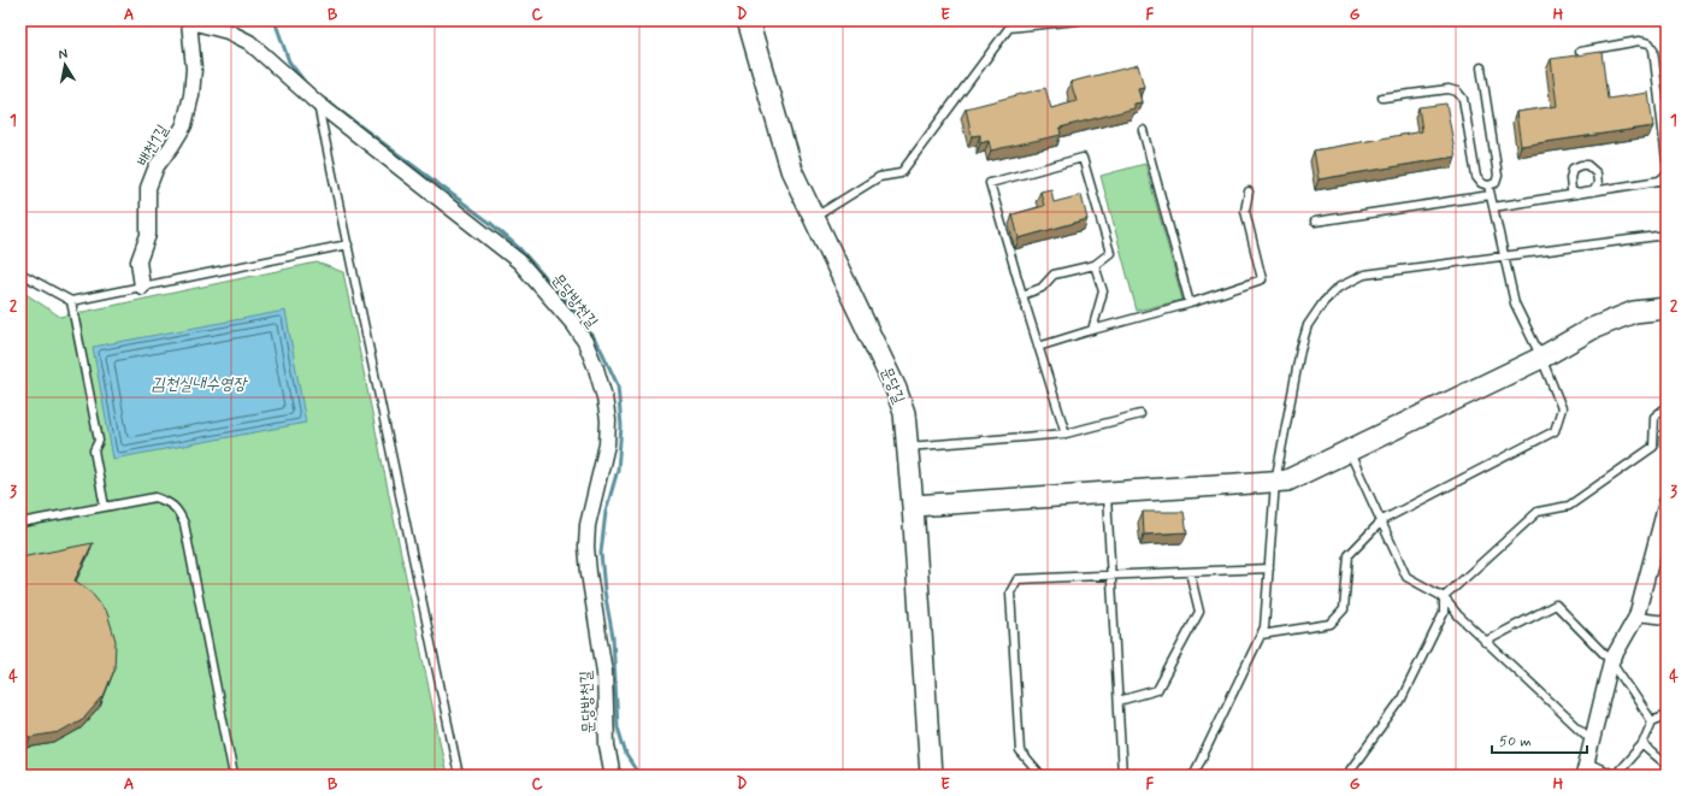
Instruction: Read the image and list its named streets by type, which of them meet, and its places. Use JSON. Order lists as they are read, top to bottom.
{
  "streets": {
    "street": ["배천1길", "문당방천길", "문당길"]
  },
  "crossings": [
    ["배천1길", "문당방천길"]
  ],
  "water": ["김천실내수영장"],
  "scale_bar": "50 m",
  "north": "top",
  "grid": {
    "columns": [
      "A",
      "B",
      "C",
      "D",
      "E",
      "F",
      "G",
      "H"
    ],
    "rows": [
      "1",
      "2",
      "3",
      "4"
    ]
  }
}
